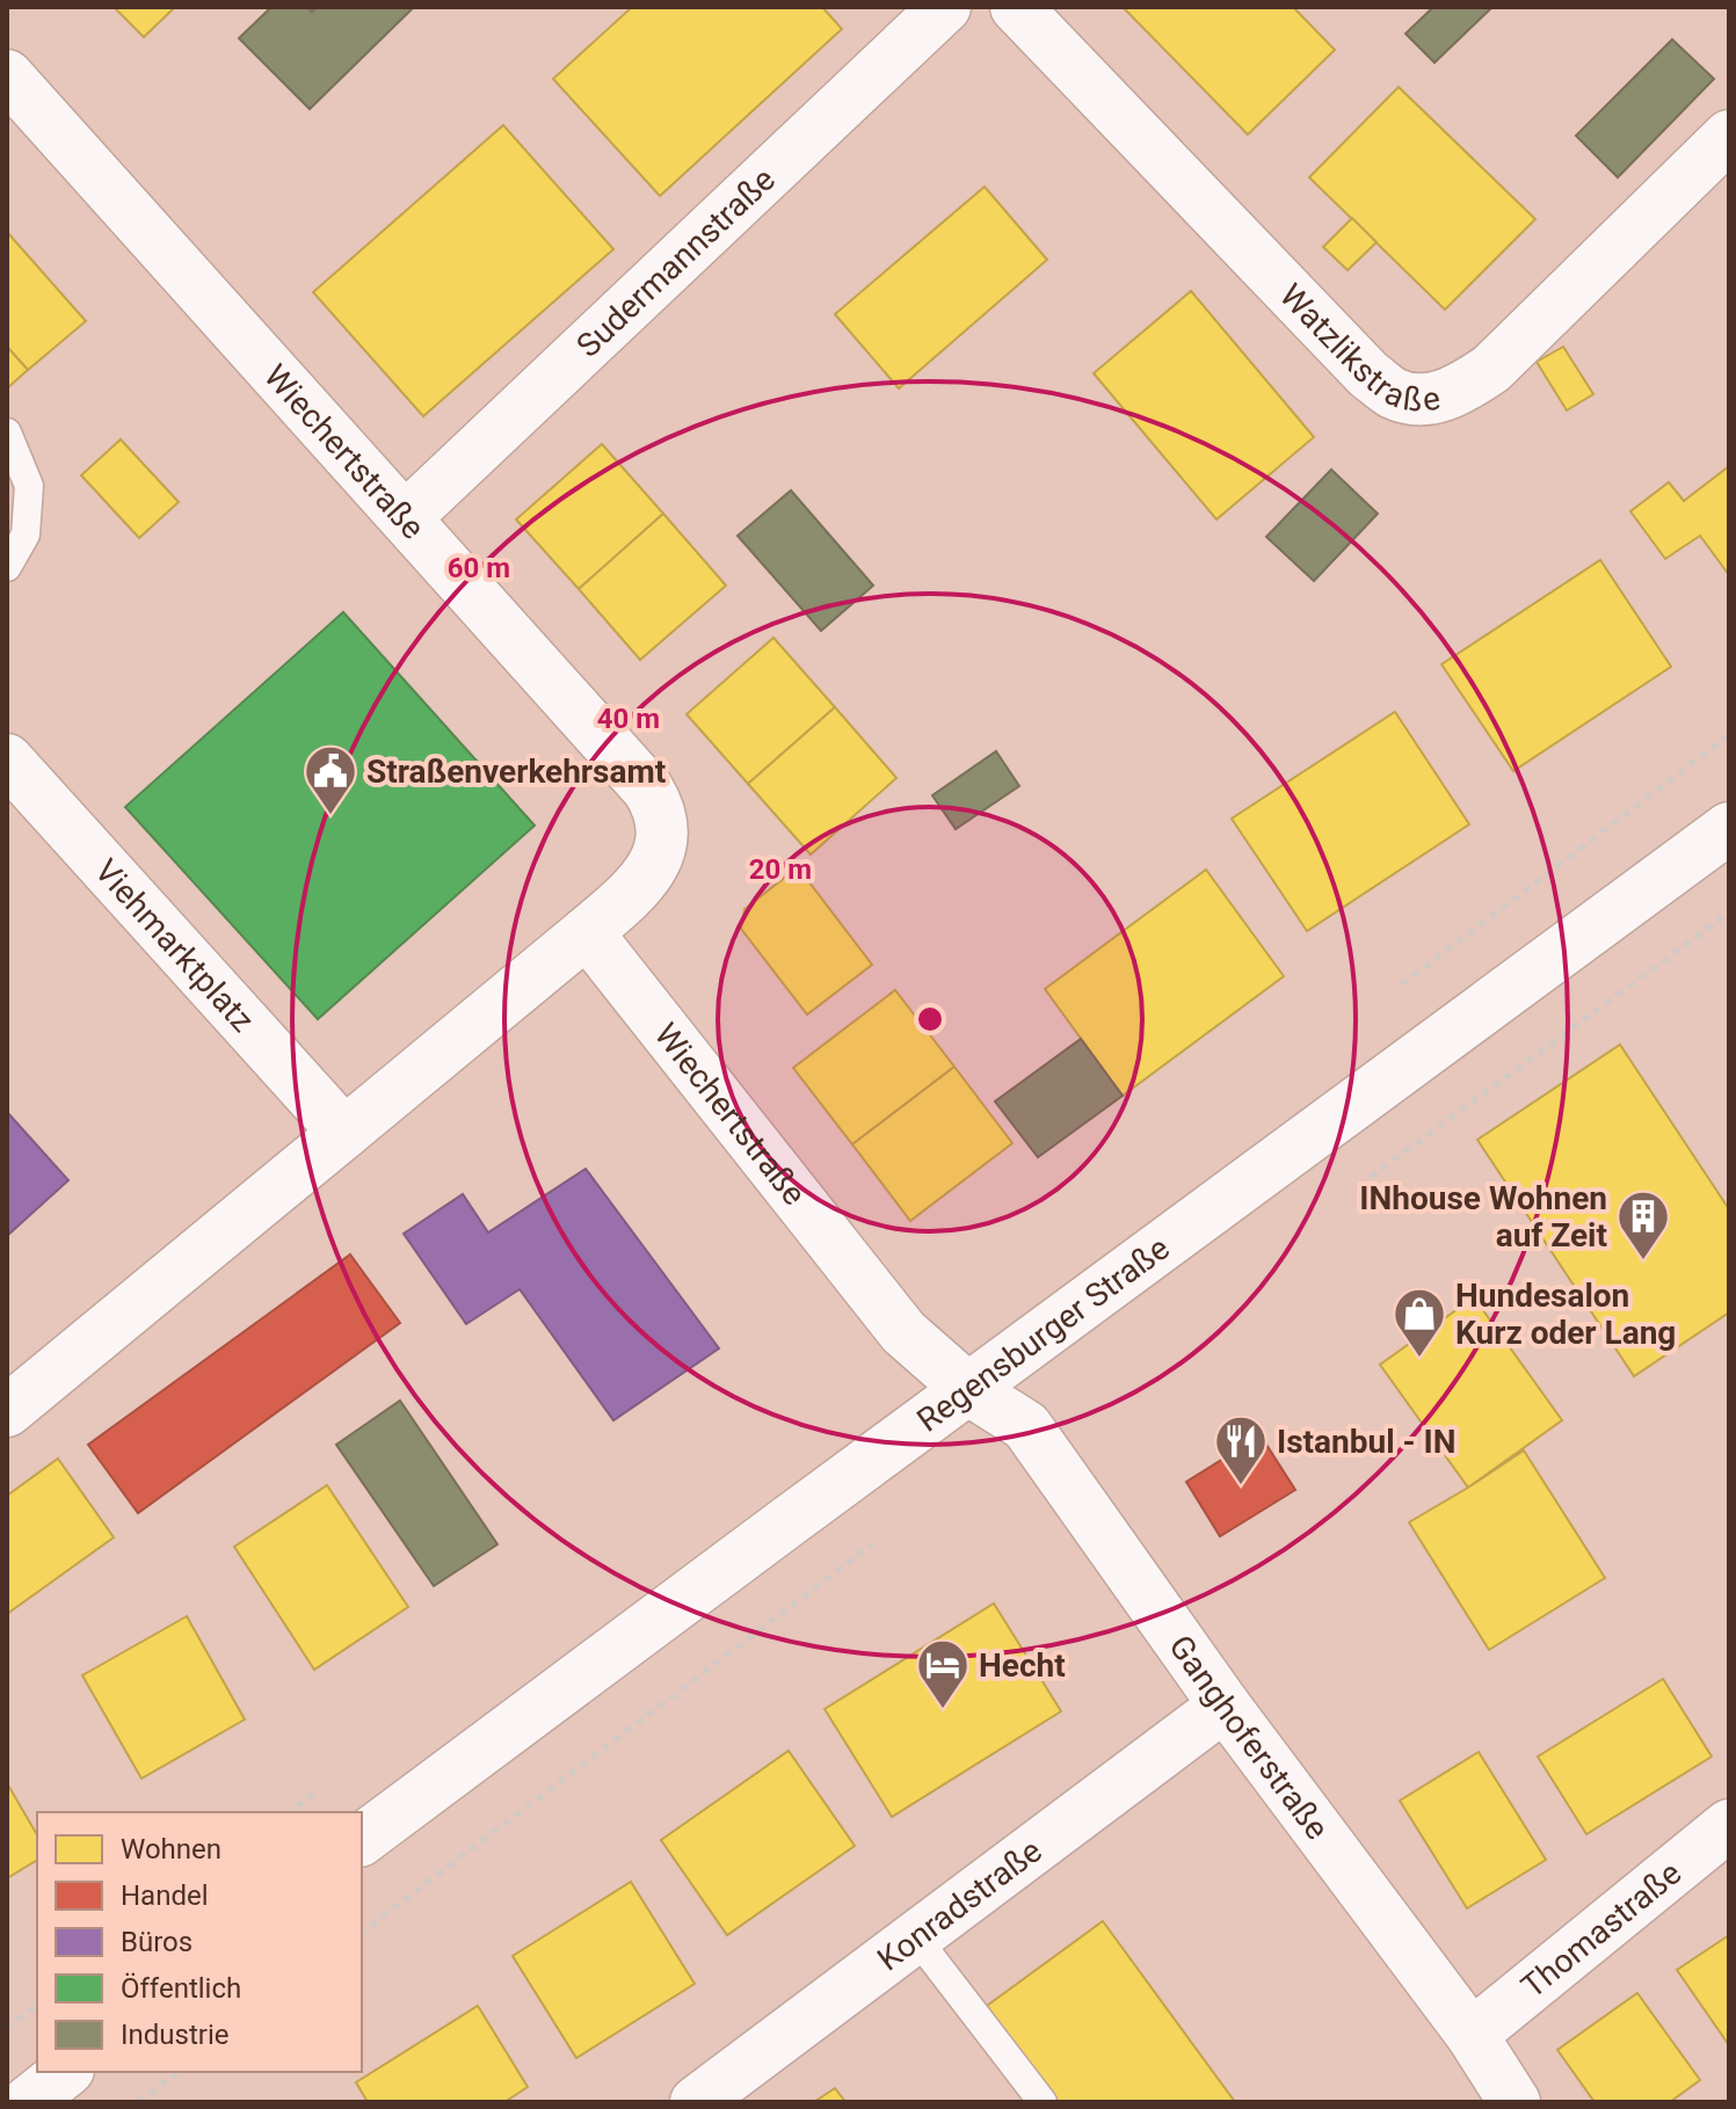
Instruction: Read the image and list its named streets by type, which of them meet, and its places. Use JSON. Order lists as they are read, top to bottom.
{
  "streets": {
    "street": [
      "Sudermannstraße",
      "Watzlikstraße",
      "Wiechertstraße",
      "Viehmarktplatz",
      "Regensburger Straße",
      "Ganghoferstraße",
      "Konradstraße",
      "Thomastraße"
    ]
  },
  "crossings": [
    ["Sudermannstraße", "Wiechertstraße"],
    ["Wiechertstraße", "Regensburger Straße"],
    ["Wiechertstraße", "Ganghoferstraße"],
    ["Regensburger Straße", "Ganghoferstraße"],
    ["Ganghoferstraße", "Konradstraße"],
    ["Ganghoferstraße", "Thomastraße"]
  ],
  "places": {
    "public building": ["Straßenverkehrsamt"],
    "building": ["INhouse Wohnen auf Zeit"],
    "shop": ["Hundesalon Kurz oder Lang"],
    "restaurant": ["Istanbul - IN"],
    "hotel": ["Hecht"]
  },
  "legend": [
    "Wohnen",
    "Handel",
    "Büros",
    "Öffentlich",
    "Industrie"
  ],
  "rings": ["60 m", "40 m", "20 m"]
}
